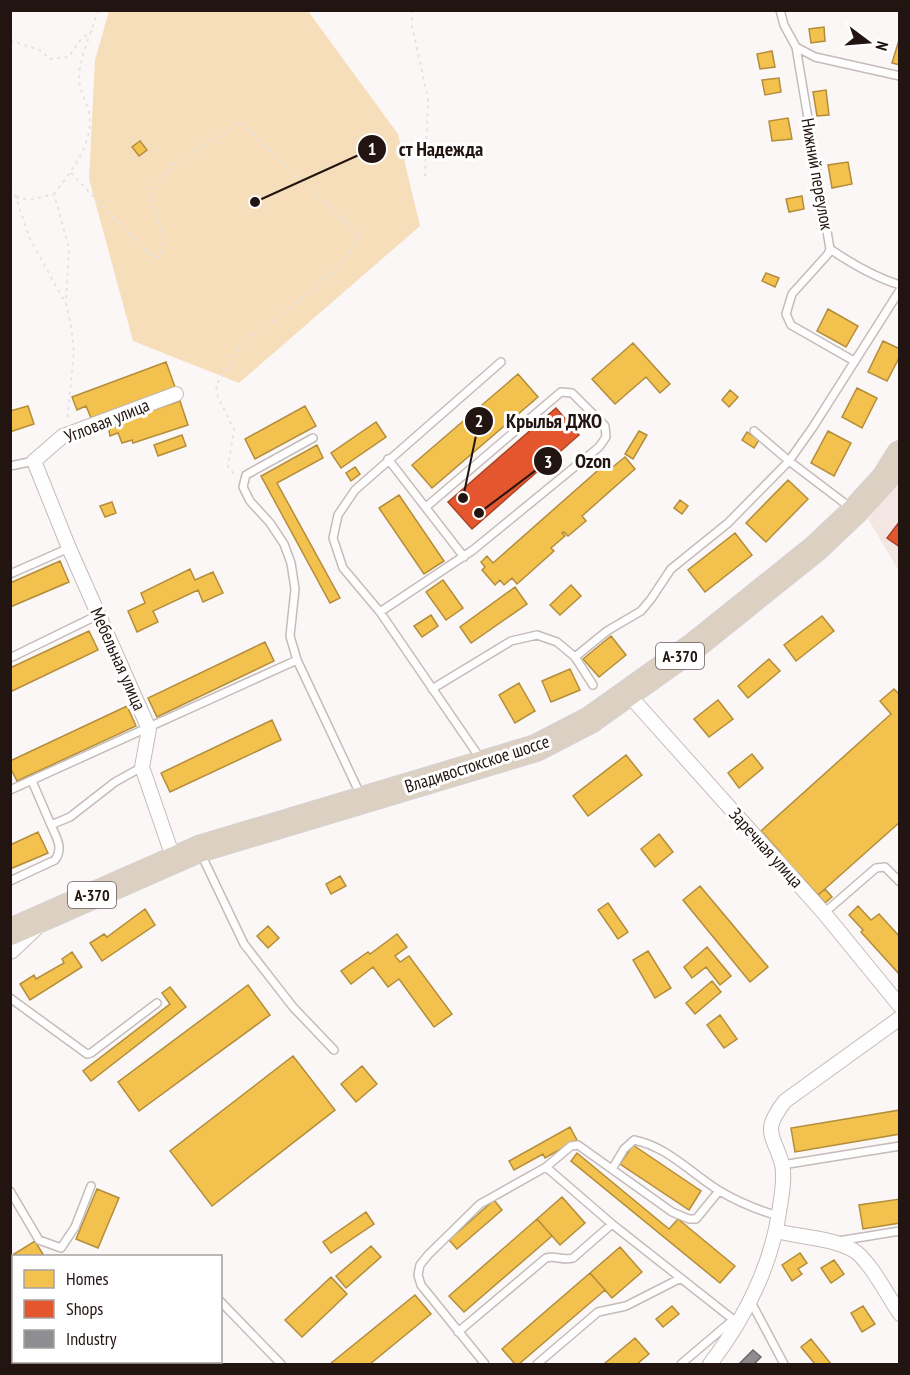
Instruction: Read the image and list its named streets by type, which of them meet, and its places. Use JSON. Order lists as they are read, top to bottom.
{
  "streets": {
    "highway": ["А-370", "Владивостокское шоссе"],
    "street": ["Угловая улица", "Мебельная улица", "Заречная улица"],
    "lane": ["Нижний переулок"]
  },
  "crossings": [
    ["Угловая улица", "Мебельная улица"],
    ["Владивостокское шоссе", "Заречная улица"]
  ],
  "places": ["ст Надежда", "Крылья ДЖО", "Ozon"],
  "legend": ["Homes", "Shops", "Industry"],
  "north": "right"
}
